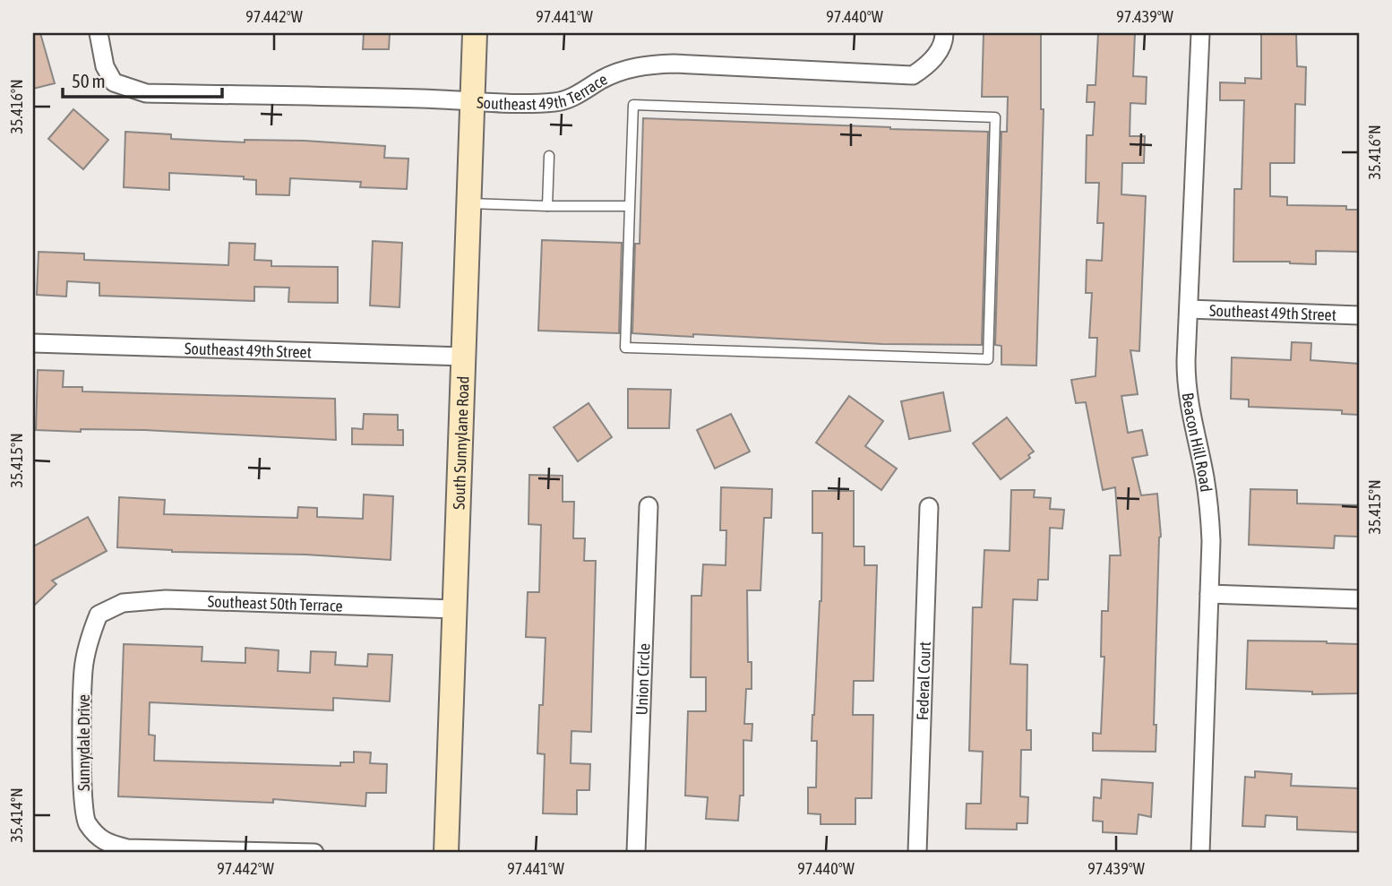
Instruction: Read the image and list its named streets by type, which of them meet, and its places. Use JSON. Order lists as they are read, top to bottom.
{
  "streets": {
    "main road": ["South Sunnylane Road"],
    "street": [
      "Southeast 49th Terrace",
      "Southeast 49th Street",
      "Beacon Hill Road",
      "Southeast 50th Terrace",
      "Union Circle",
      "Federal Court",
      "Sunnydale Drive"
    ]
  },
  "crossings": [
    ["Southeast 49th Terrace", "South Sunnylane Road"],
    ["Southeast 49th Street", "South Sunnylane Road"],
    ["Southeast 49th Street", "Beacon Hill Road"],
    ["South Sunnylane Road", "Southeast 50th Terrace"],
    ["Southeast 50th Terrace", "Sunnydale Drive"]
  ],
  "scale_bar": "50 m",
  "coordinates": [
    "97.442°W",
    "97.441°W",
    "97.440°W",
    "97.439°W",
    "35.416°N",
    "35.415°N",
    "35.414°N"
  ]
}
